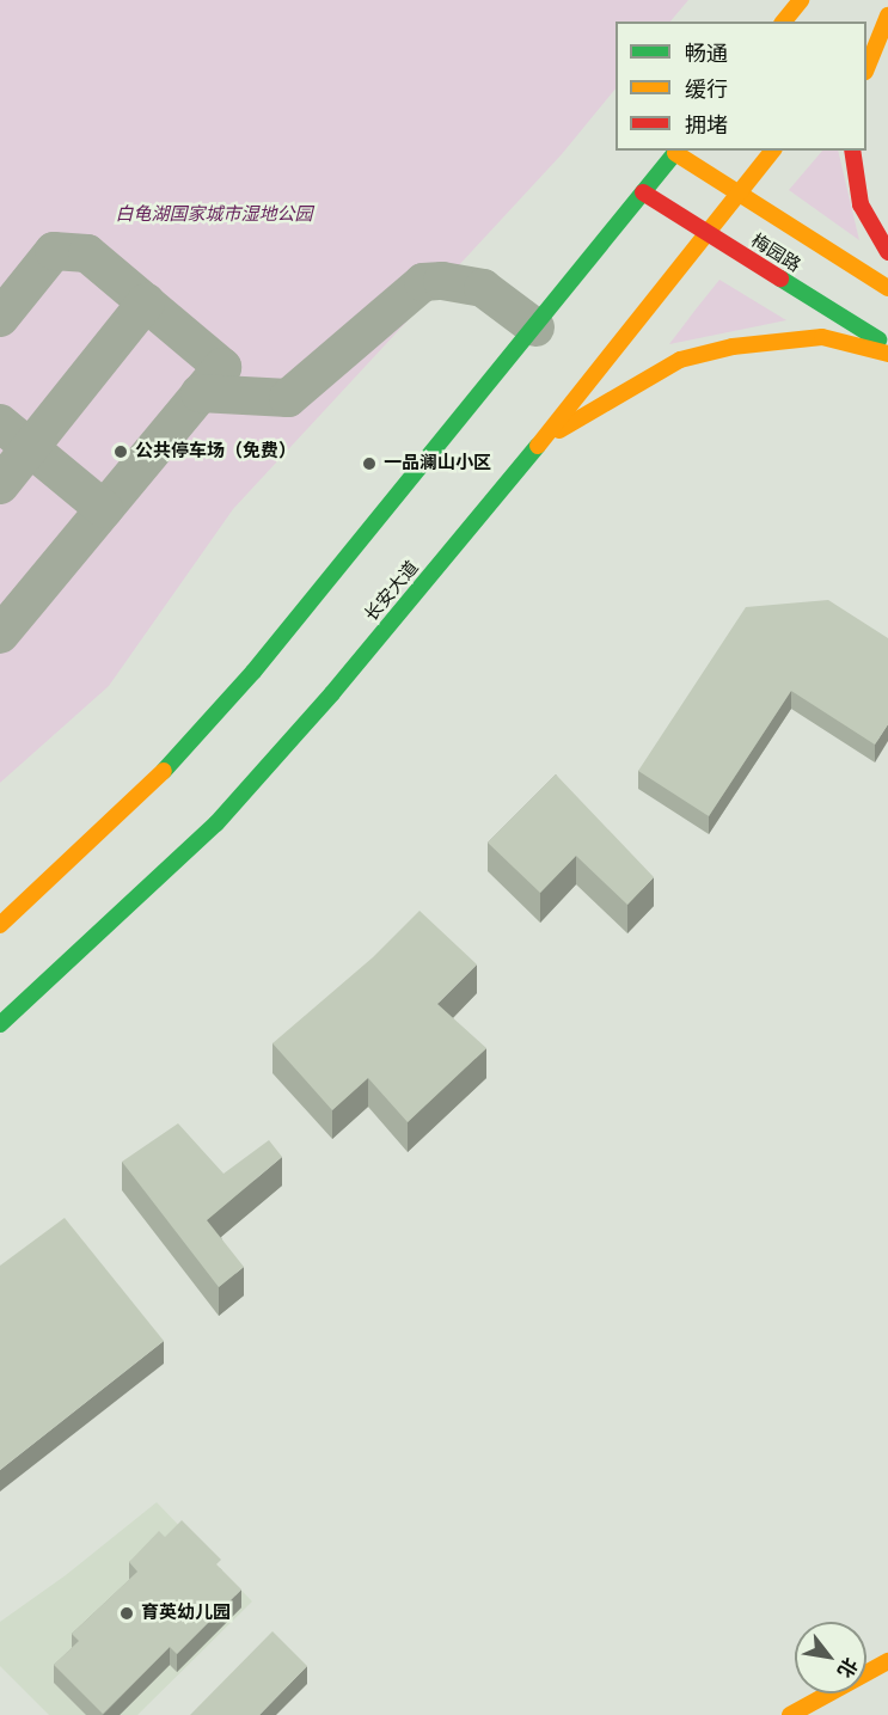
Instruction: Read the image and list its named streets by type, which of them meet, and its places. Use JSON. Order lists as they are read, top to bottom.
{
  "streets": {
    "main road": ["梅园路", "长安大道"]
  },
  "crossings": [
    ["梅园路", "长安大道"]
  ],
  "parks": ["白龟湖国家城市湿地公园"],
  "places": ["公共停车场（免费）", "一品澜山小区", "育英幼儿园"],
  "legend": ["畅通", "缓行", "拥堵"],
  "north": "bottom right"
}
